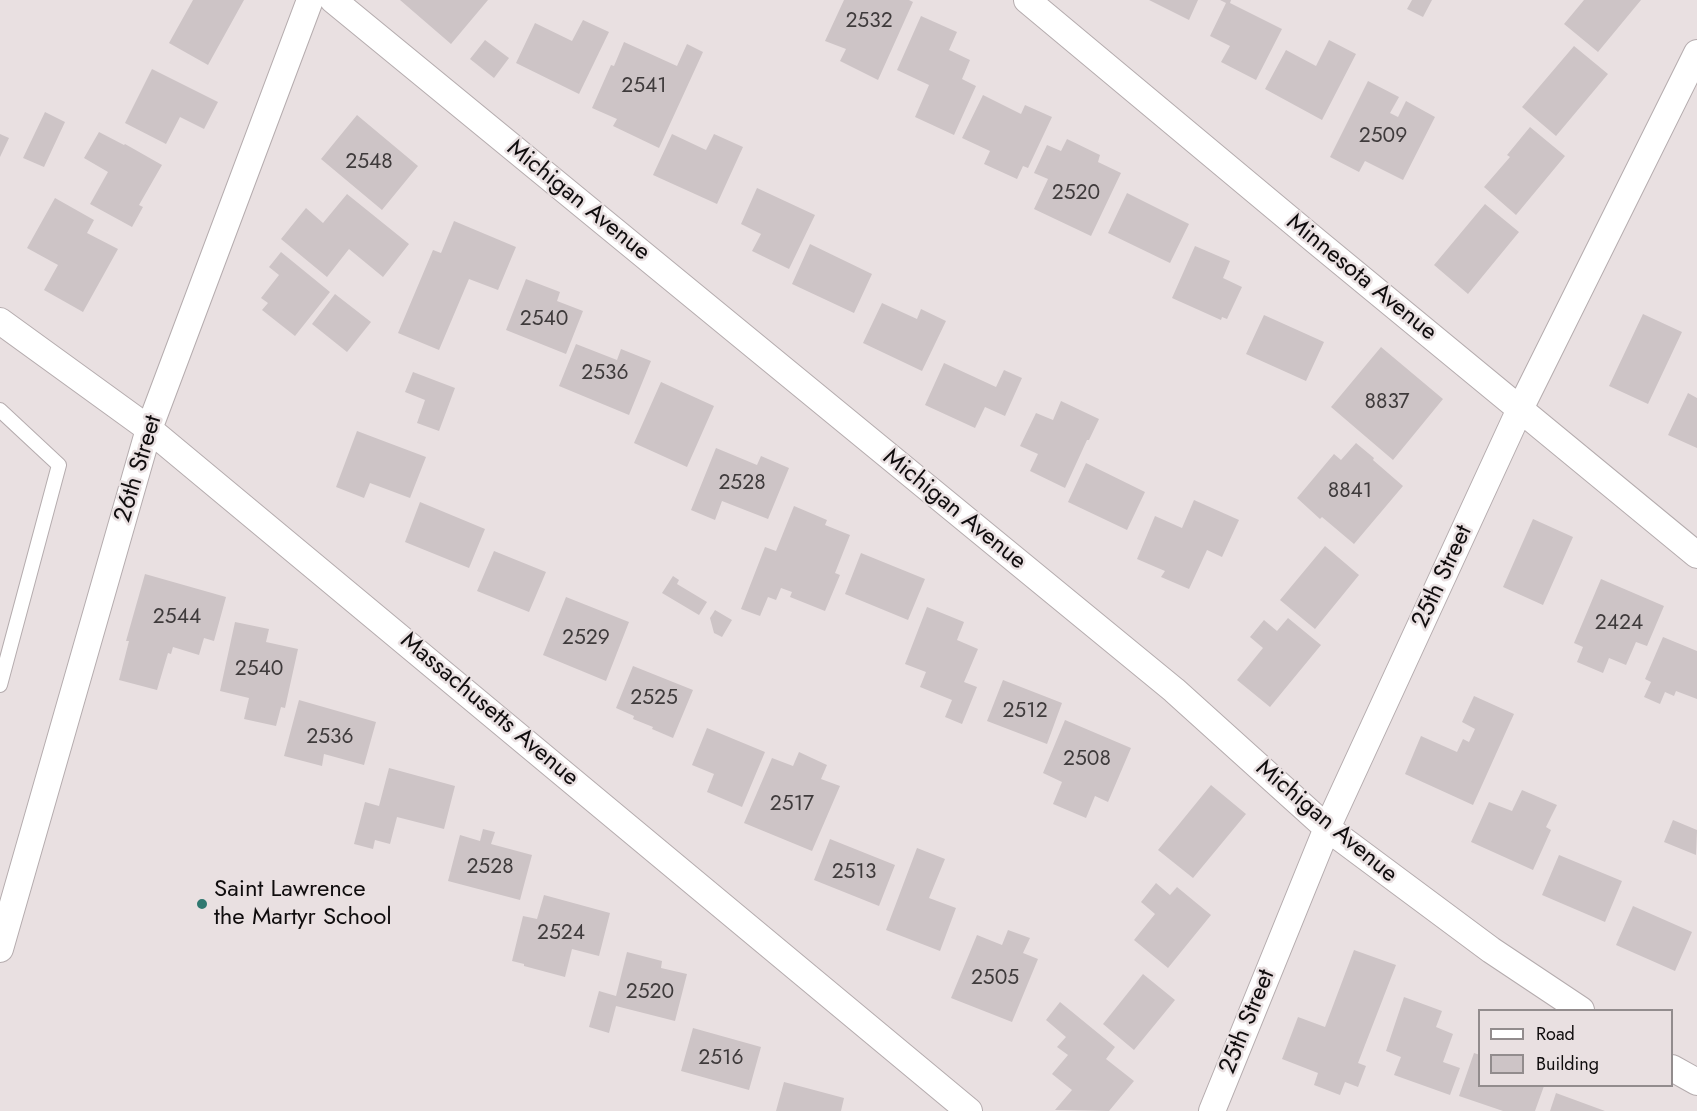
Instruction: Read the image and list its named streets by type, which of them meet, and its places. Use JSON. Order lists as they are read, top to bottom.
{
  "streets": {
    "street": [
      "Michigan Avenue",
      "Minnesota Avenue",
      "26th Street",
      "25th Street",
      "Massachusetts Avenue"
    ]
  },
  "crossings": [
    ["Michigan Avenue", "25th Street"],
    ["Minnesota Avenue", "25th Street"],
    ["26th Street", "Massachusetts Avenue"]
  ],
  "places": ["Saint Lawrence the Martyr School"],
  "house_numbers": [
    "2532",
    "2541",
    "2509",
    "2548",
    "2520",
    "2540",
    "2536",
    "8837",
    "2528",
    "8841",
    "2544",
    "2424",
    "2529",
    "2540",
    "2525",
    "2512",
    "2536",
    "2508",
    "2517",
    "2528",
    "2513",
    "2524",
    "2505",
    "2520",
    "2516"
  ],
  "legend": ["Road", "Building"]
}
